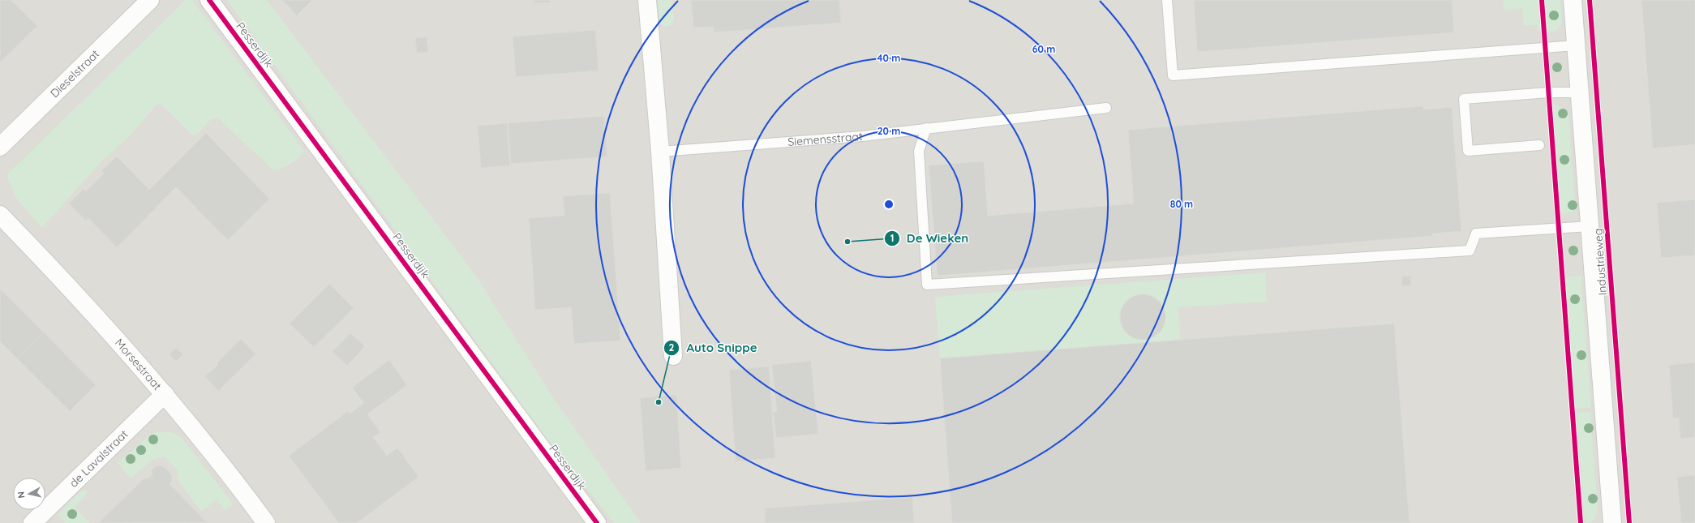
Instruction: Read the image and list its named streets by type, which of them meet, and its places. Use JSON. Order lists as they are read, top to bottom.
{
  "streets": {
    "street": [
      "Pesserdijk",
      "Dieselstraat",
      "Industrieweg",
      "Morsestraat",
      "de Lavalstraat"
    ],
    "lane": ["Siemensstraat"]
  },
  "crossings": [
    ["Morsestraat", "de Lavalstraat"]
  ],
  "places": ["De Wieken", "Auto Snippe"],
  "north": "left",
  "rings": [
    "60 m",
    "40 m",
    "20 m",
    "80 m"
  ]
}
